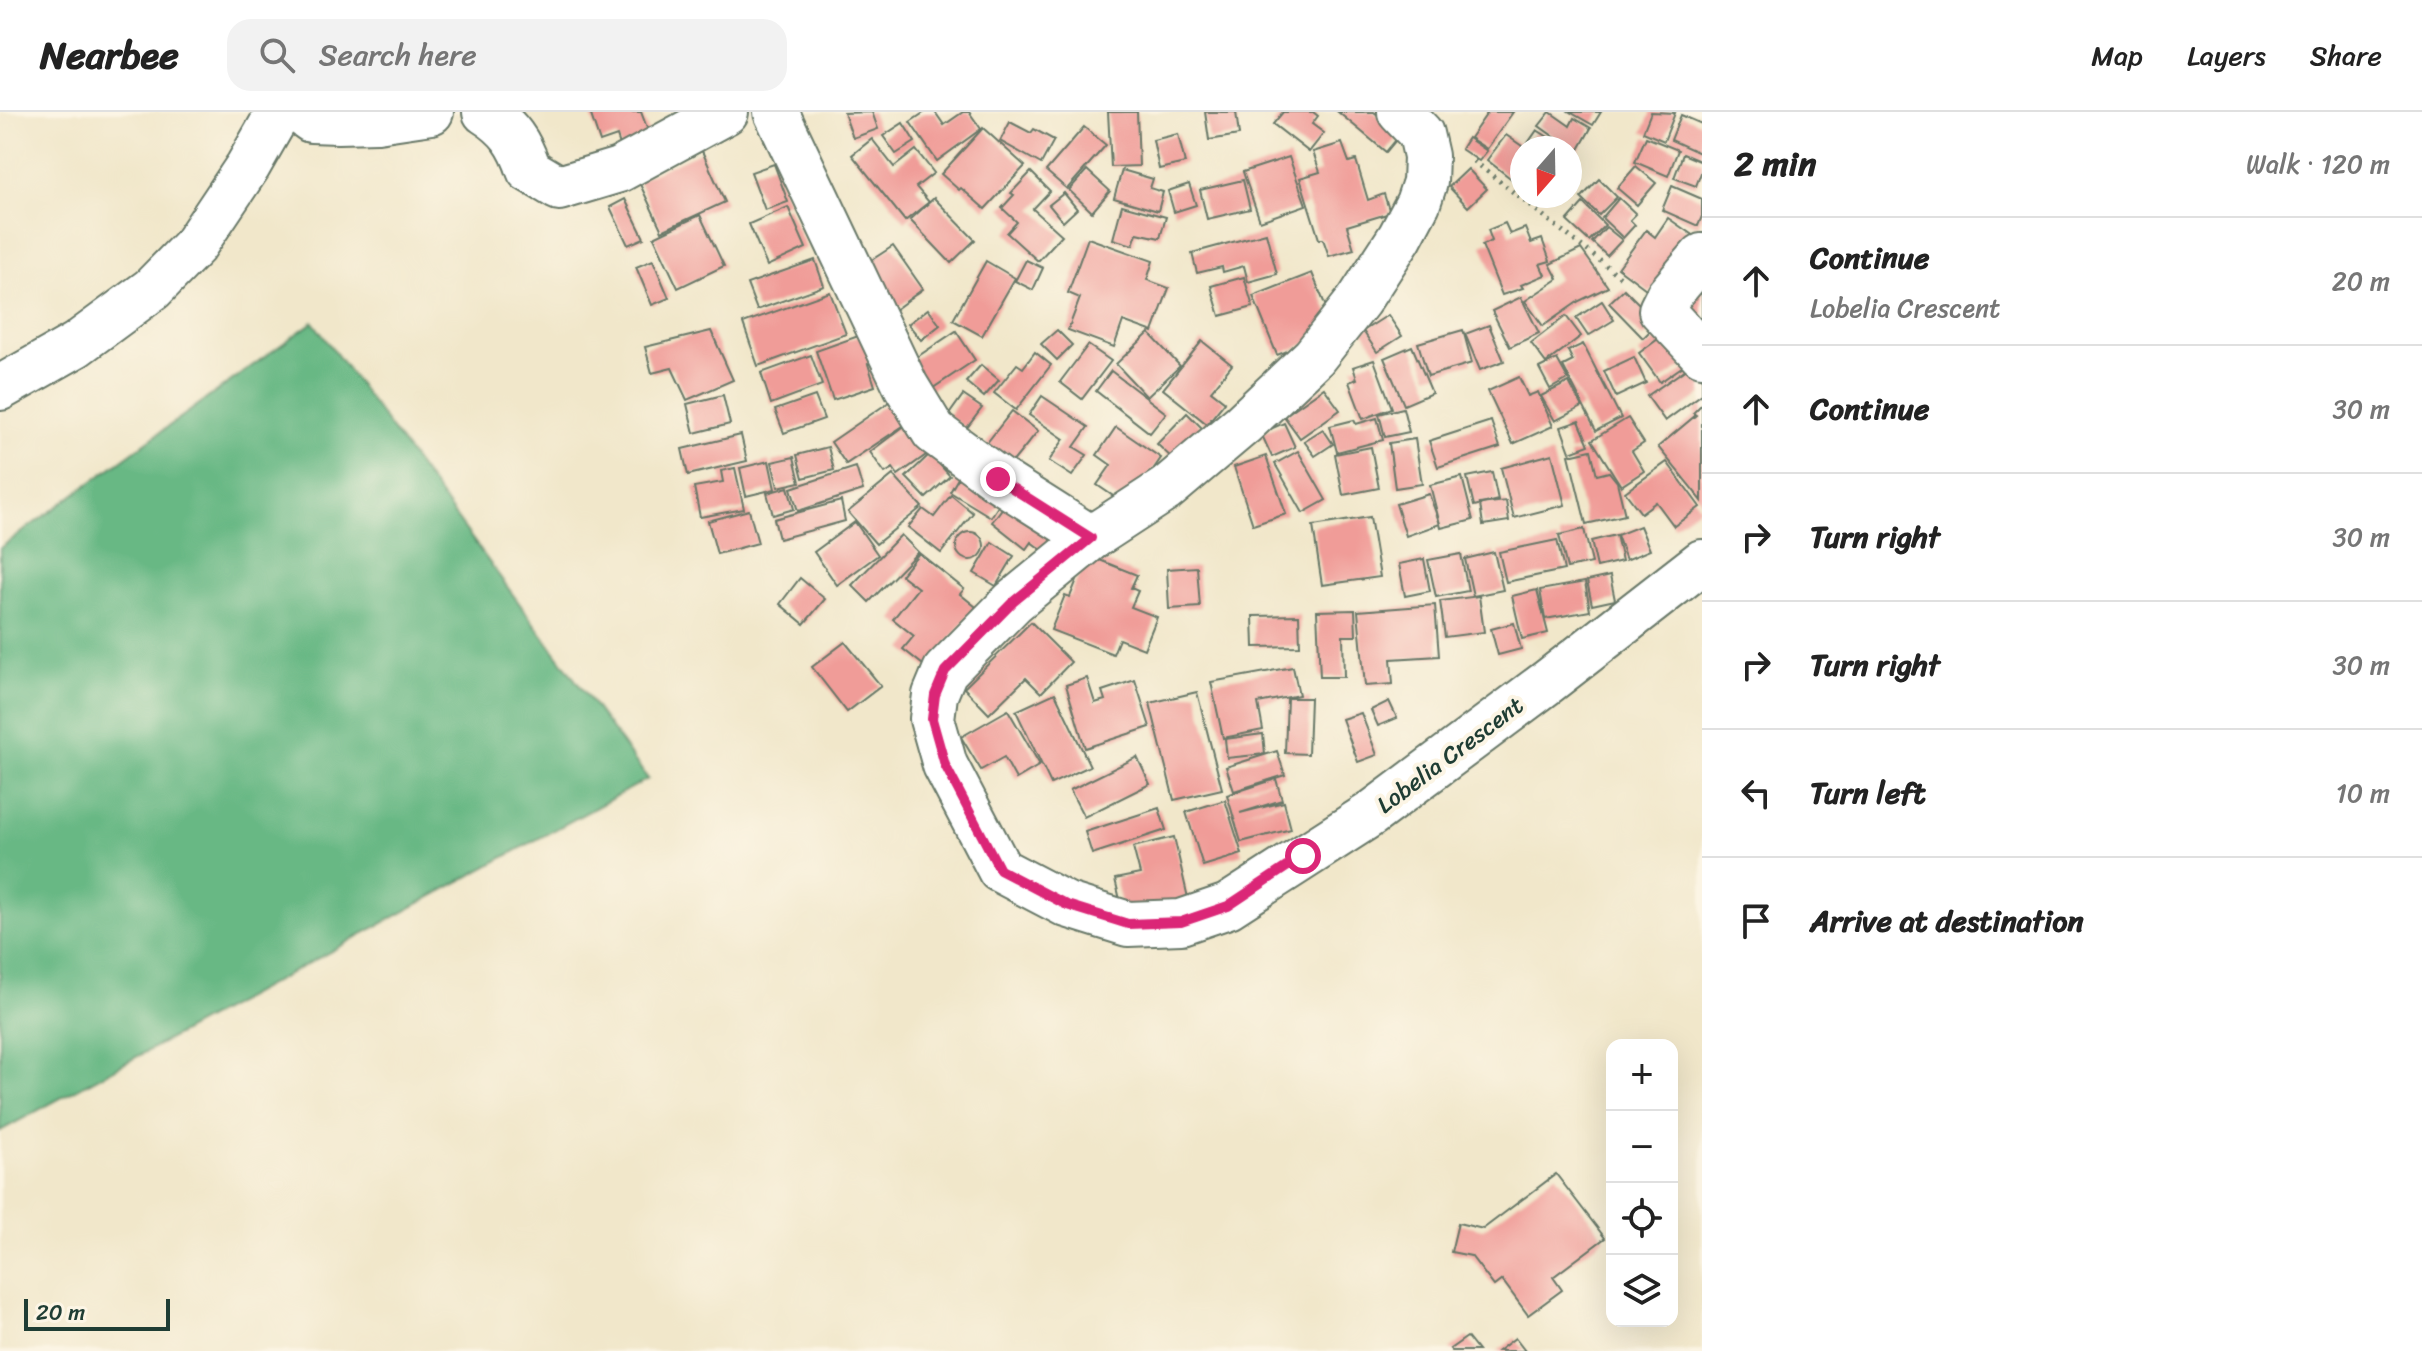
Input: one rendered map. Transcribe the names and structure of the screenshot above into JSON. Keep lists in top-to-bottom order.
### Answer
{
  "streets": {
    "street": ["Lobelia Crescent"]
  },
  "scale_bar": "20 m",
  "north": "bottom",
  "page": {
    "header": "Nearbee",
    "search": "Search here",
    "nav": ["Map", "Layers", "Share"],
    "heading": ["2 min", "Walk · 120 m"],
    "list": [
      ["Continue", "Lobelia Crescent", "20 m"],
      ["Continue", "30 m"],
      ["Turn right", "30 m"],
      ["Turn right", "30 m"],
      ["Turn left", "10 m"],
      "Arrive at destination"
    ],
    "map_buttons": ["+", "−"],
    "scale": "20 m"
  }
}
